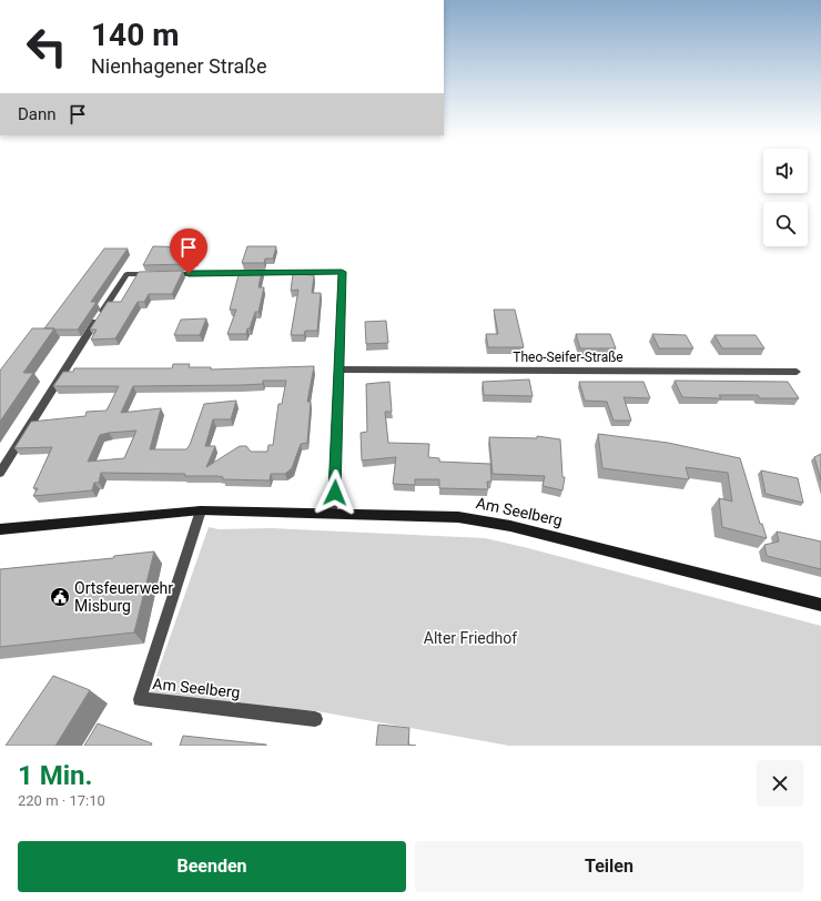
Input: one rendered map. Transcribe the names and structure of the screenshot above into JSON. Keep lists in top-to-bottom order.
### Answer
{
  "streets": {
    "street": ["Theo-Seifer-Straße", "Am Seelberg"]
  },
  "parks": ["Alter Friedhof"],
  "places": {
    "public building": ["Ortsfeuerwehr Misburg"]
  },
  "page": {
    "turn": ["140 m", "Nienhagener Straße"],
    "then": "Dann",
    "heading": ["1 Min.", "220 m · 17:10"],
    "buttons": ["Beenden", "Teilen"]
  }
}
